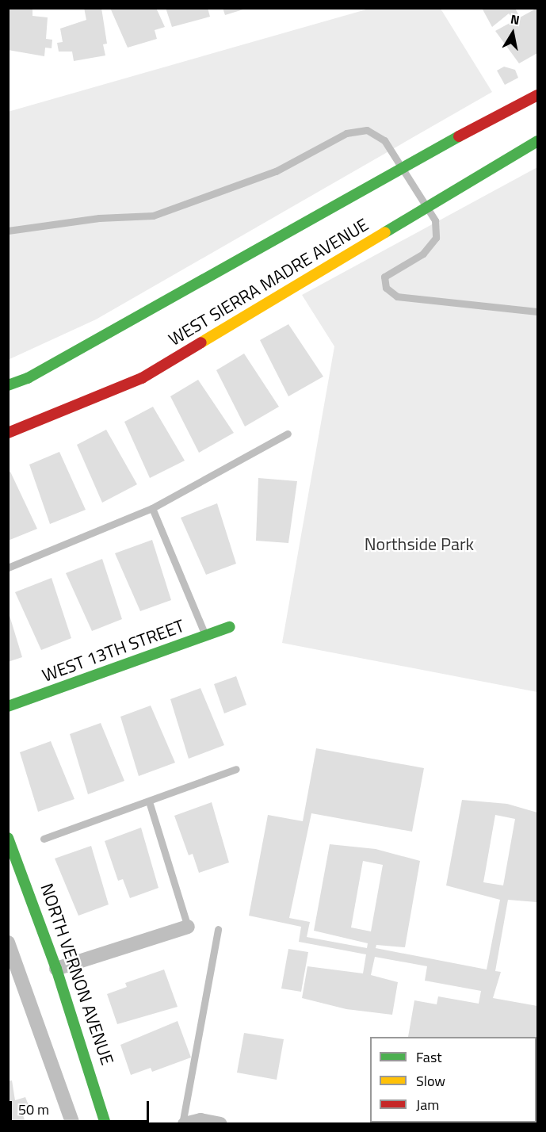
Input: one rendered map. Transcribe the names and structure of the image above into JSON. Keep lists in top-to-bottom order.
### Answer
{
  "streets": {
    "street": ["WEST SIERRA MADRE AVENUE", "WEST 13TH STREET", "NORTH VERNON AVENUE"]
  },
  "parks": ["Northside Park"],
  "legend": ["Fast", "Slow", "Jam"],
  "scale_bar": "50 m",
  "north": "top"
}
